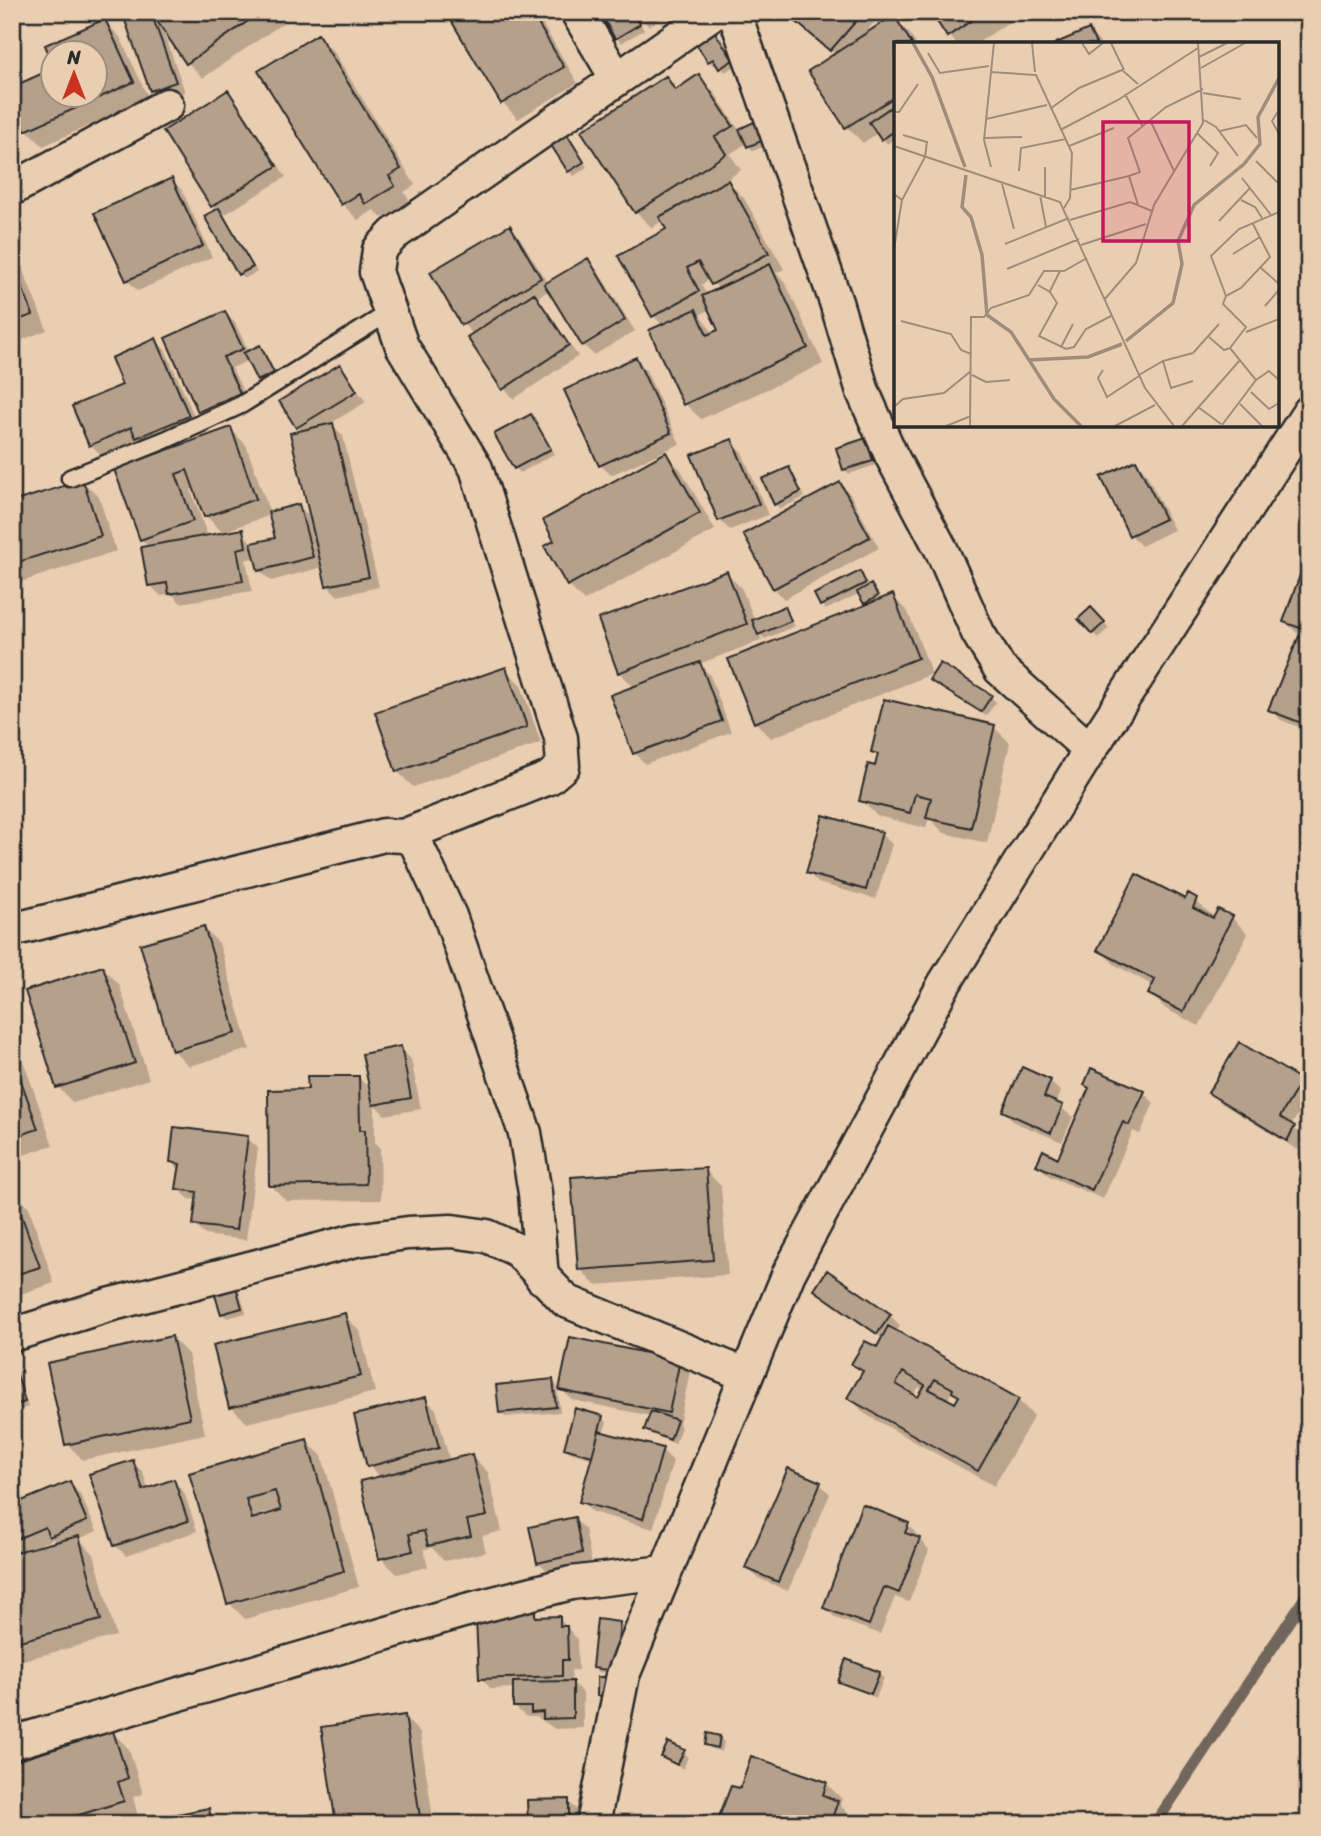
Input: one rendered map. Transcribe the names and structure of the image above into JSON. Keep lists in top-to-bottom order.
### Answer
{
  "north": "top"
}
